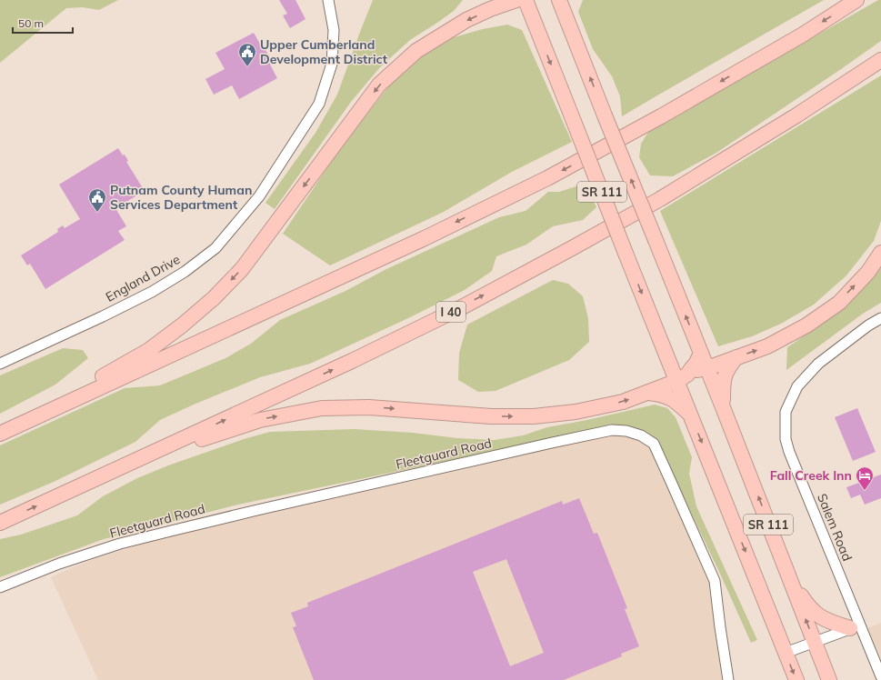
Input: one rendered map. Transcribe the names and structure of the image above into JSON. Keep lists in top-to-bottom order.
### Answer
{
  "streets": {
    "highway": ["SR 111", "I 40"],
    "street": ["England Drive", "Fleetguard Road", "Salem Road"]
  },
  "places": {
    "public building": ["Upper Cumberland Development District", "Putnam County Human Services Department"],
    "hotel": ["Fall Creek Inn"]
  },
  "scale_bar": "50 m"
}
